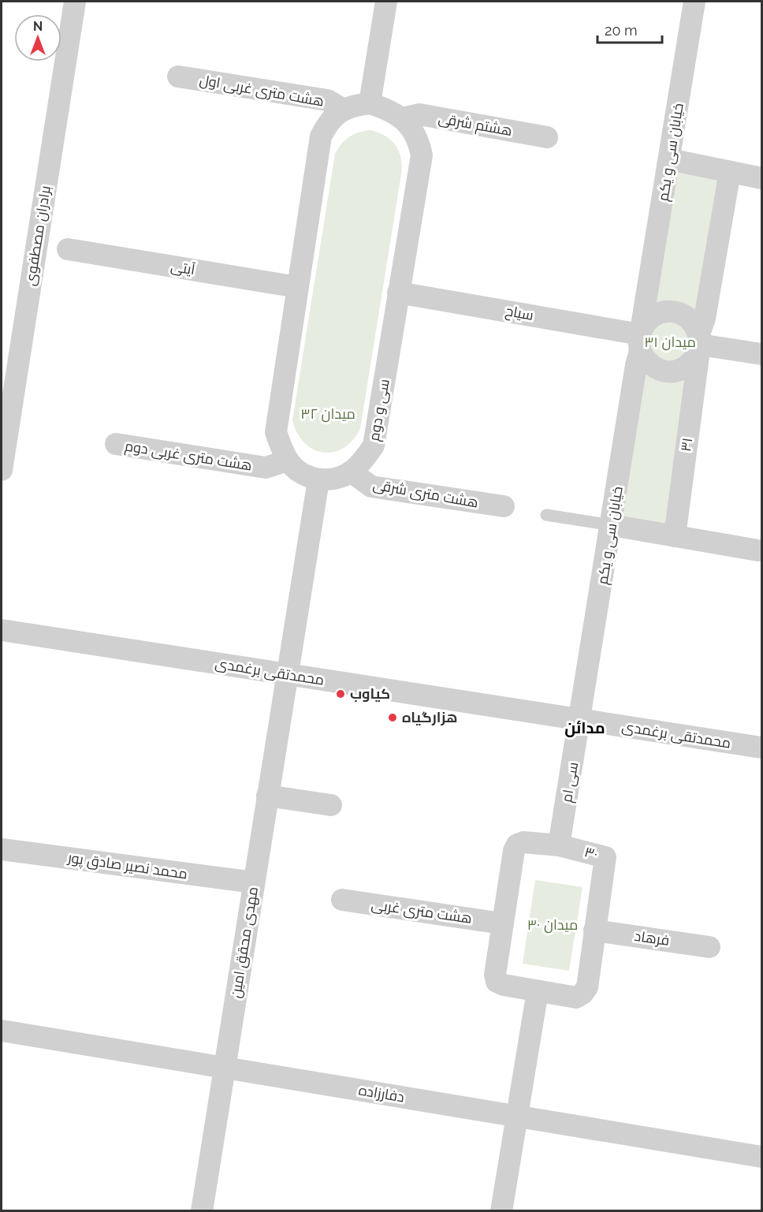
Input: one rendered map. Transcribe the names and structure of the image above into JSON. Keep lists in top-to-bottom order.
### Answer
{
  "streets": {
    "street": [
      "هشت متری غربی اول",
      "هشتم شرقی",
      "خیابان سی و یکم",
      "برادران مصطفوی",
      "آیتی",
      "سیاح",
      "سی و دوم",
      "۳۱",
      "هشت متری غربی دوم",
      "هشت متری شرقی",
      "محمدتقی برغمدی",
      "سی ام",
      "۳۰",
      "محمد نصیر صادق پور",
      "هشت متری غربی",
      "فرهاد",
      "مهدی محقق امین",
      "دفارزاده"
    ]
  },
  "crossings": [
    ["هشتم شرقی", "سی و دوم"],
    ["خیابان سی و یکم", "سیاح"],
    ["خیابان سی و یکم", "۳۱"],
    ["خیابان سی و یکم", "محمدتقی برغمدی"],
    ["خیابان سی و یکم", "سی ام"],
    ["سیاح", "سی و دوم"],
    ["سیاح", "۳۱"],
    ["سی و دوم", "هشت متری شرقی"],
    ["سی و دوم", "مهدی محقق امین"],
    ["محمدتقی برغمدی", "سی ام"],
    ["محمدتقی برغمدی", "مهدی محقق امین"],
    ["سی ام", "۳۰"],
    ["۳۰", "هشت متری غربی"],
    ["۳۰", "فرهاد"],
    ["محمد نصیر صادق پور", "مهدی محقق امین"],
    ["مهدی محقق امین", "دفارزاده"]
  ],
  "districts": ["مدائن"],
  "parks": ["میدان ۳۱", "میدان ۳۲", "میدان ۳۰"],
  "places": ["کیاوب", "هزارگیاه"],
  "scale_bar": "20 m",
  "north": "top"
}
